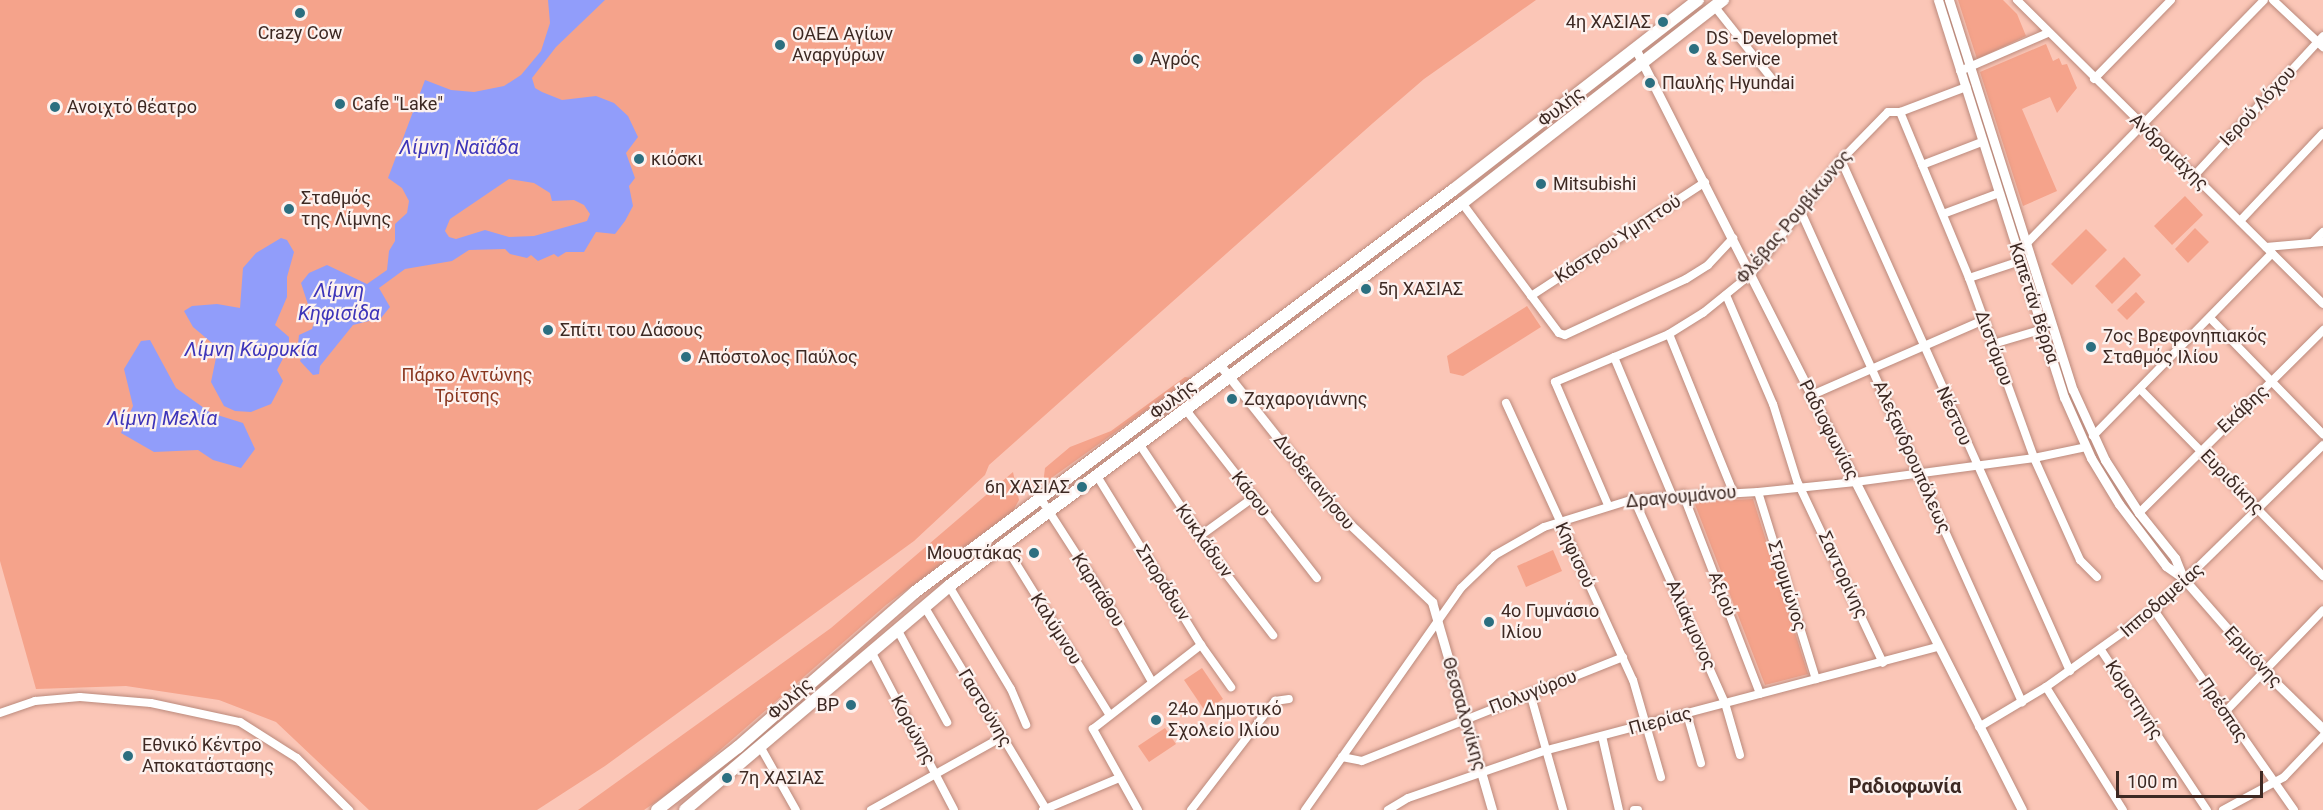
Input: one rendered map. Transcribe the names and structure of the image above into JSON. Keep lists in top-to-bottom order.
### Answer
{
  "streets": {
    "main road": ["Φυλής"],
    "street": [
      "Ιερού Λόχου",
      "Ανδρομάχης",
      "Φλέβας Ρουβίκωνος",
      "Κάστρου Υμηττού",
      "Καπετάν Βέρρα",
      "Διστόμου",
      "Εκάβης",
      "Νέστου",
      "Ραδιοφωνίας",
      "Αλεξανδρουπόλεως",
      "Δωδεκανήσου",
      "Ευριδίκης",
      "Κάσου",
      "Δραγουμάνου",
      "Κυκλάδων",
      "Κηφισού",
      "Σαντορίνης",
      "Σποράδων",
      "Στρυμώνος",
      "Καρπάθου",
      "Αξιού",
      "Ιπποδαμείας",
      "Αλιάκμονος",
      "Καλύμνου",
      "Ερμιόνης",
      "Πολυγύρου",
      "Κομοτηνής",
      "Γαστούνης",
      "Πρέσπας",
      "Θεσσαλονίκης",
      "Πιερίας",
      "Κορώνης"
    ]
  },
  "crossings": [
    ["Ιερού Λόχου", "Ανδρομάχης"],
    ["Φυλής", "Ραδιοφωνίας"],
    ["Φυλής", "Δωδεκανήσου"],
    ["Φυλής", "Κάσου"],
    ["Φυλής", "Κυκλάδων"],
    ["Φυλής", "Σποράδων"],
    ["Φυλής", "Καρπάθου"],
    ["Φυλής", "Καλύμνου"],
    ["Φυλής", "Γαστούνης"],
    ["Φυλής", "Κορώνης"],
    ["Φλέβας Ρουβίκωνος", "Καπετάν Βέρρα"],
    ["Φλέβας Ρουβίκωνος", "Διστόμου"],
    ["Φλέβας Ρουβίκωνος", "Νέστου"],
    ["Φλέβας Ρουβίκωνος", "Ραδιοφωνίας"],
    ["Φλέβας Ρουβίκωνος", "Αλεξανδρουπόλεως"],
    ["Φλέβας Ρουβίκωνος", "Δραγουμάνου"],
    ["Φλέβας Ρουβίκωνος", "Σαντορίνης"],
    ["Κάστρου Υμηττού", "Ραδιοφωνίας"],
    ["Καπετάν Βέρρα", "Εκάβης"],
    ["Καπετάν Βέρρα", "Δραγουμάνου"],
    ["Καπετάν Βέρρα", "Ιπποδαμείας"],
    ["Καπετάν Βέρρα", "Ερμιόνης"],
    ["Διστόμου", "Δραγουμάνου"],
    ["Εκάβης", "Ευριδίκης"],
    ["Νέστου", "Δραγουμάνου"],
    ["Νέστου", "Ιπποδαμείας"],
    ["Ραδιοφωνίας", "Δραγουμάνου"],
    ["Ραδιοφωνίας", "Ιπποδαμείας"],
    ["Ραδιοφωνίας", "Πιερίας"],
    ["Αλεξανδρουπόλεως", "Δραγουμάνου"],
    ["Αλεξανδρουπόλεως", "Ιπποδαμείας"],
    ["Δωδεκανήσου", "Δραγουμάνου"],
    ["Δωδεκανήσου", "Θεσσαλονίκης"],
    ["Ευριδίκης", "Ιπποδαμείας"],
    ["Δραγουμάνου", "Κηφισού"],
    ["Δραγουμάνου", "Σαντορίνης"],
    ["Δραγουμάνου", "Στρυμώνος"],
    ["Δραγουμάνου", "Αξιού"],
    ["Δραγουμάνου", "Αλιάκμονος"],
    ["Δραγουμάνου", "Πολυγύρου"],
    ["Δραγουμάνου", "Θεσσαλονίκης"],
    ["Κηφισού", "Πολυγύρου"],
    ["Κηφισού", "Πιερίας"],
    ["Σαντορίνης", "Πιερίας"],
    ["Στρυμώνος", "Πιερίας"],
    ["Αξιού", "Πιερίας"],
    ["Ιπποδαμείας", "Ερμιόνης"],
    ["Ιπποδαμείας", "Κομοτηνής"],
    ["Ιπποδαμείας", "Πρέσπας"],
    ["Αλιάκμονος", "Πιερίας"],
    ["Πολυγύρου", "Θεσσαλονίκης"],
    ["Θεσσαλονίκης", "Πιερίας"]
  ],
  "districts": ["Ραδιοφωνία"],
  "water": [
    "Λίμνη Ναϊάδα",
    "Λίμνη Κηφισίδα",
    "Λίμνη Κωρυκία",
    "Λίμνη Μελία"
  ],
  "parks": ["Πάρκο Αντώνης Τρίτσης"],
  "places": [
    "Crazy Cow",
    "4η ΧΑΣΙΑΣ",
    "ΟΑΕΔ Αγίων Αναργύρων",
    "DS - Developmet & Service",
    "Αγρός",
    "Παυλής Hyundai",
    "Cafe \"Lake\"",
    "Ανοιχτό θέατρο",
    "κιόσκι",
    "Mitsubishi",
    "Σταθμός της Λίμνης",
    "5η ΧΑΣΙΑΣ",
    "Σπίτι του Δάσους",
    "7ος Βρεφονηπιακός Σταθμός Ιλίου",
    "Απόστολος Παύλος",
    "Ζαχαρογιάννης",
    "6η ΧΑΣΙΑΣ",
    "Μουστάκας",
    "4ο Γυμνάσιο Ιλίου",
    "BP",
    "24ο Δημοτικό Σχολείο Ιλίου",
    "Εθνικό Κέντρο Αποκατάστασης",
    "7η ΧΑΣΙΑΣ"
  ],
  "scale_bar": "100 m"
}
